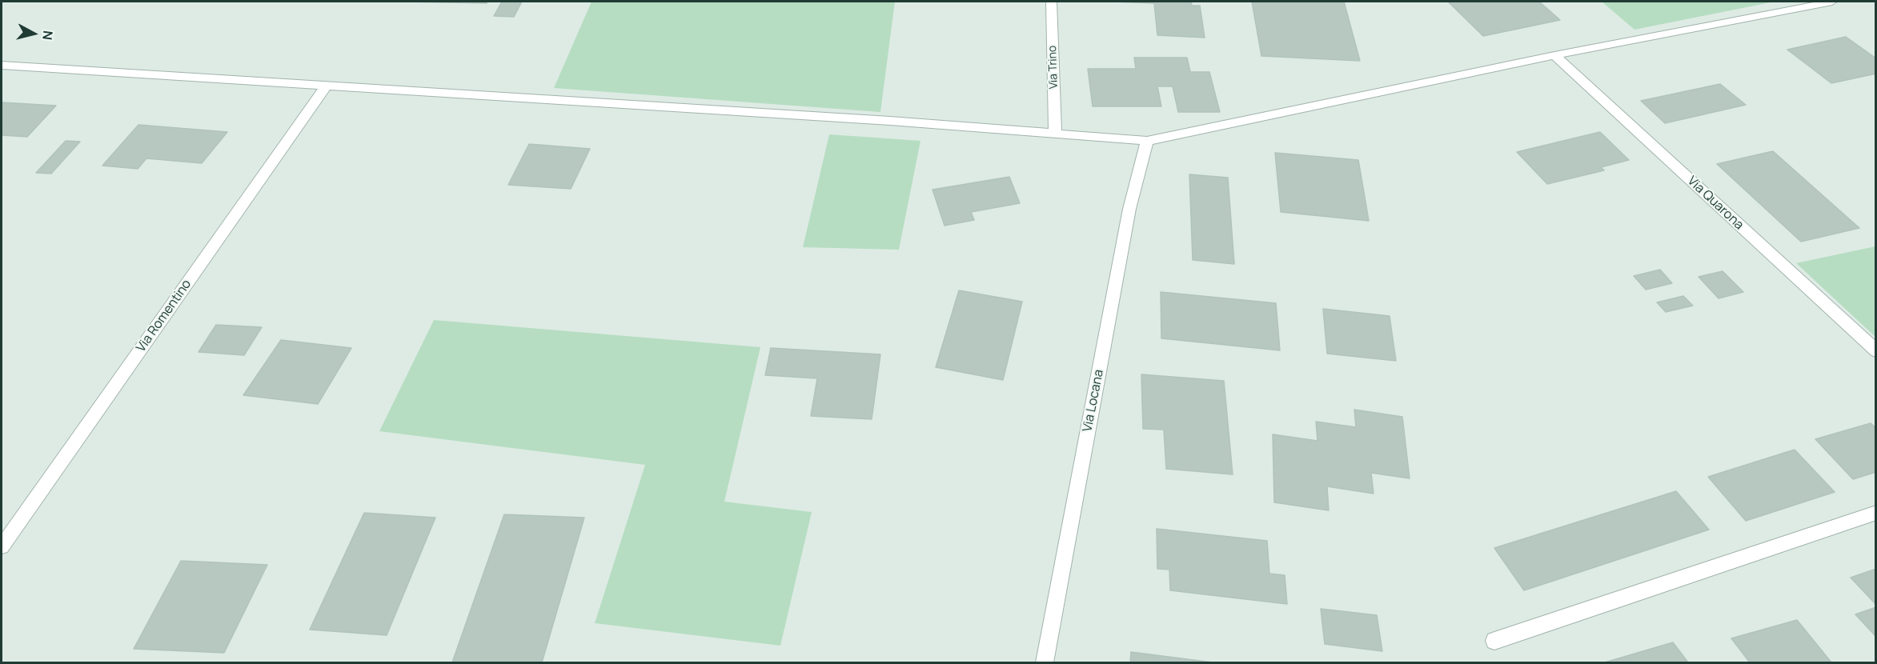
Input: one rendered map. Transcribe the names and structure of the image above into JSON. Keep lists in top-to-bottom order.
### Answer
{
  "streets": {
    "street": [
      "Via Trino",
      "Via Quarona",
      "Via Romentino",
      "Via Locana"
    ]
  },
  "north": "right"
}
